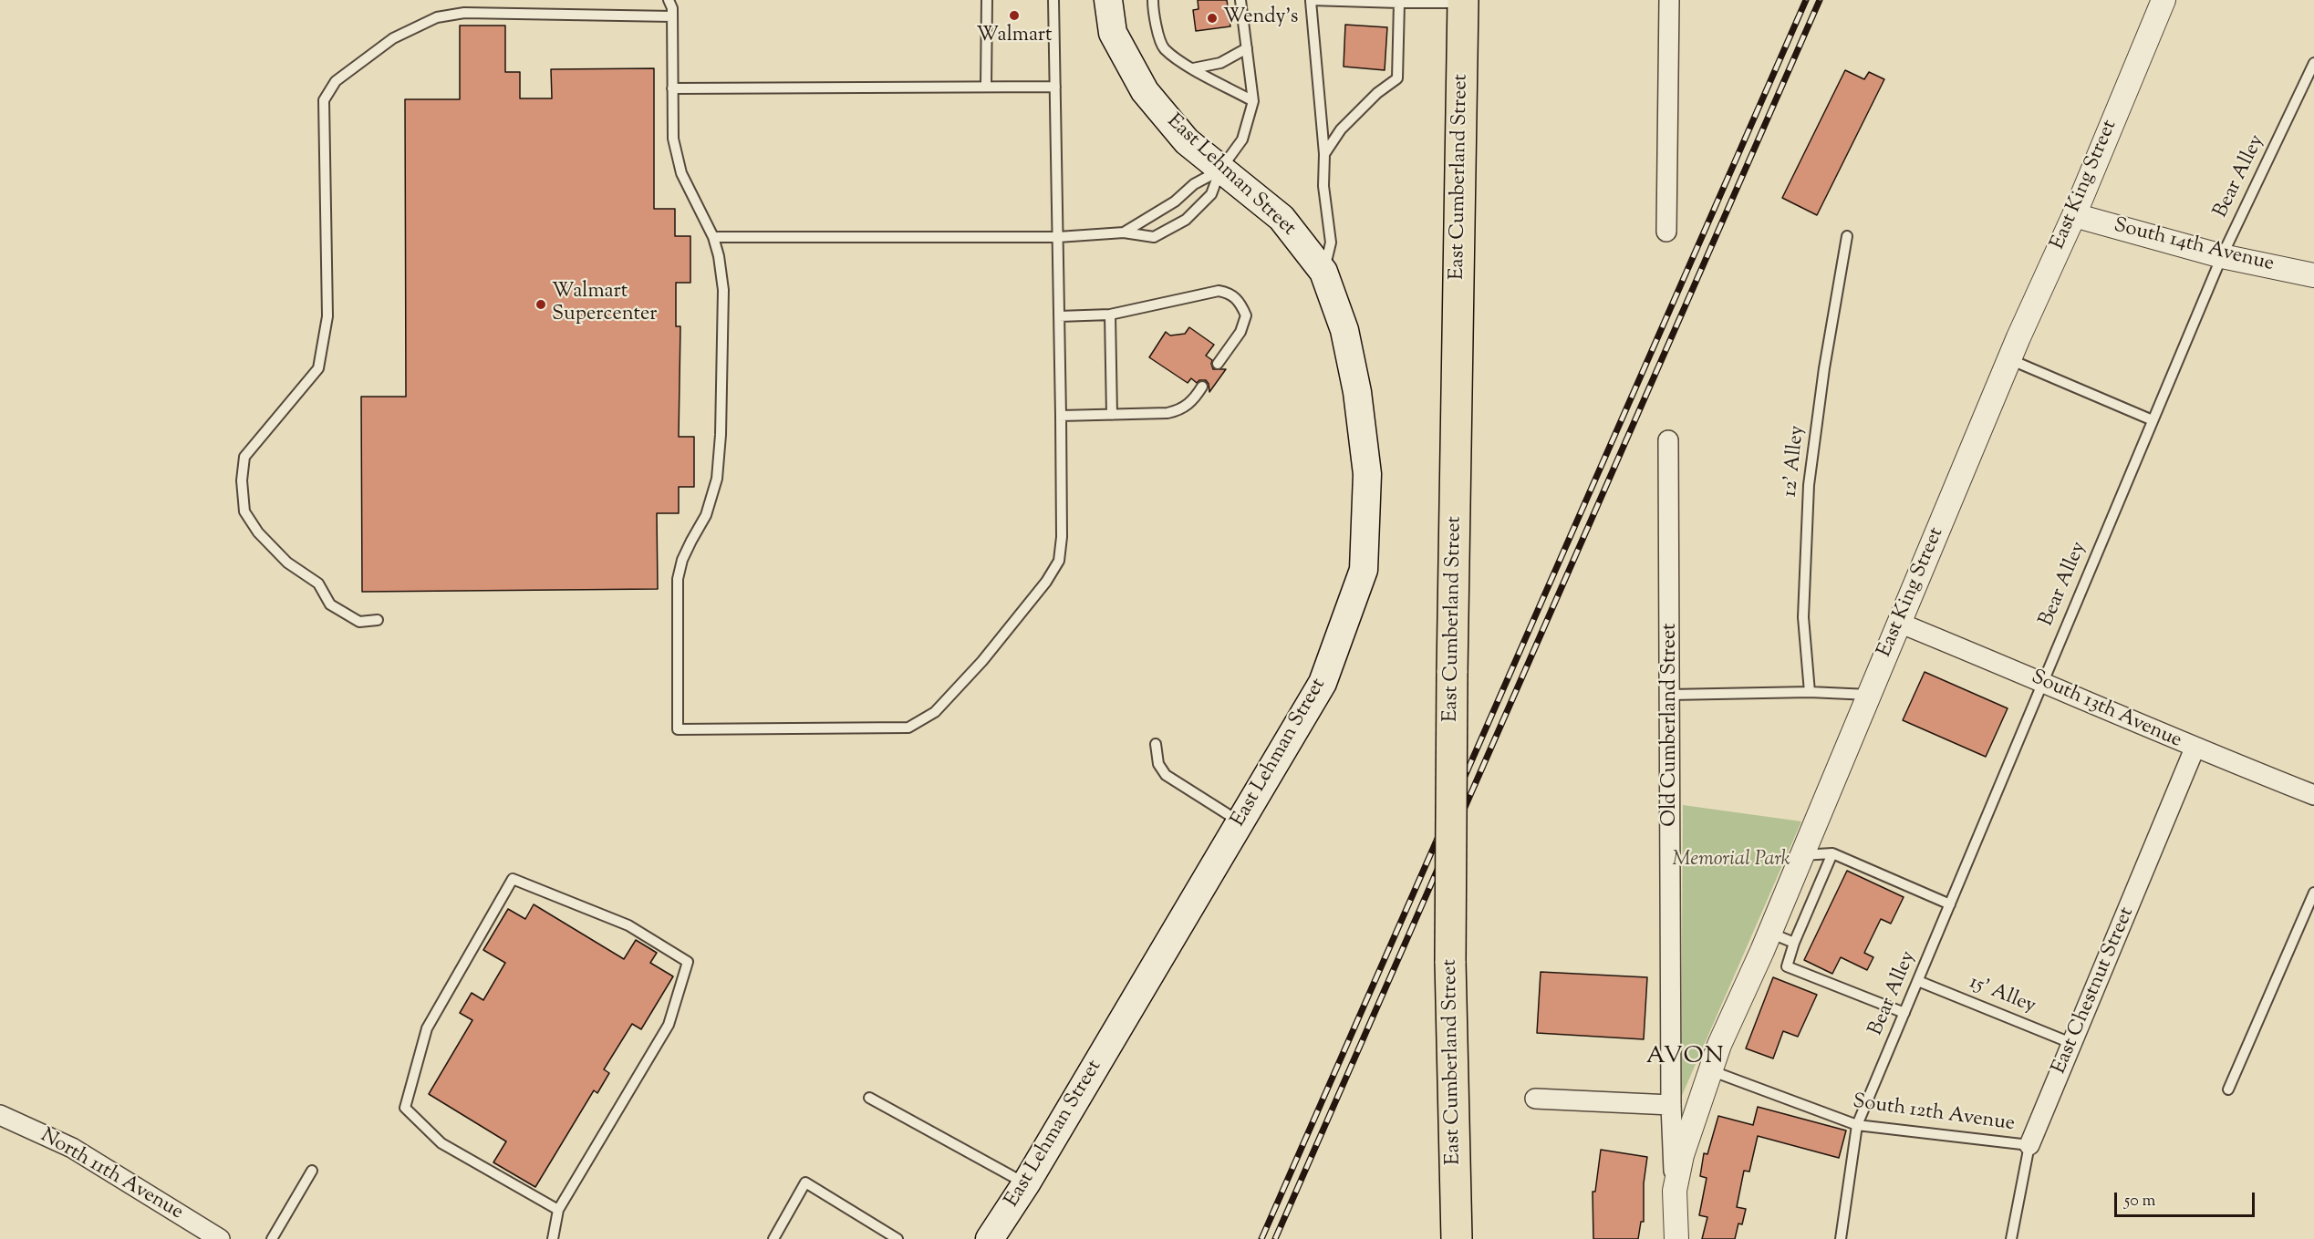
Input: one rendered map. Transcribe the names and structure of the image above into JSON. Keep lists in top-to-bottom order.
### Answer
{
  "streets": {
    "highway": ["East Cumberland Street"],
    "main road": ["East Lehman Street"],
    "street": [
      "East King Street",
      "South 14th Avenue",
      "South 13th Avenue",
      "Old Cumberland Street",
      "East Chestnut Street",
      "North 11th Avenue"
    ],
    "lane": [
      "Bear Alley",
      "12' Alley",
      "15' Alley",
      "South 12th Avenue"
    ]
  },
  "crossings": [
    ["Bear Alley", "South 14th Avenue"],
    ["Bear Alley", "South 13th Avenue"],
    ["Bear Alley", "15' Alley"],
    ["Bear Alley", "South 12th Avenue"],
    ["East King Street", "South 14th Avenue"],
    ["East King Street", "South 13th Avenue"],
    ["East King Street", "Old Cumberland Street"],
    ["East King Street", "South 12th Avenue"],
    ["South 13th Avenue", "East Chestnut Street"],
    ["East Chestnut Street", "15' Alley"],
    ["East Chestnut Street", "South 12th Avenue"]
  ],
  "districts": ["AVON"],
  "parks": ["Memorial Park"],
  "places": ["Walmart", "Wendy's", "Walmart Supercenter"],
  "scale_bar": "50 m"
}
